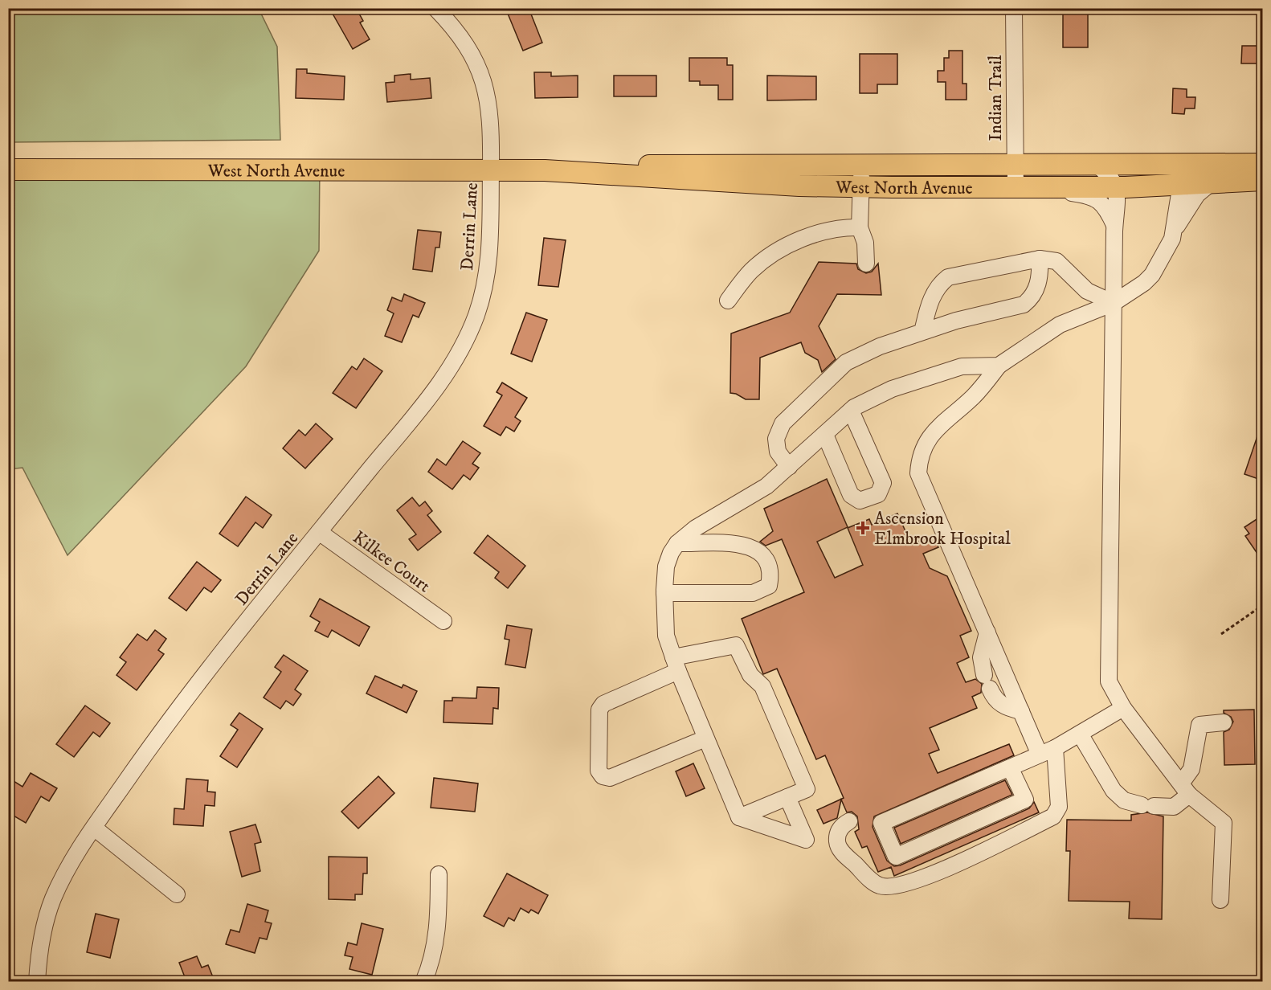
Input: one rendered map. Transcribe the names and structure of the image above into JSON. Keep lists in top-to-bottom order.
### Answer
{
  "streets": {
    "main road": ["West North Avenue"],
    "street": ["Indian Trail", "Derrin Lane", "Kilkee Court"]
  },
  "crossings": [
    ["Indian Trail", "West North Avenue"],
    ["West North Avenue", "Derrin Lane"],
    ["Derrin Lane", "Kilkee Court"]
  ],
  "places": {
    "health": ["Ascension Elmbrook Hospital"]
  }
}
